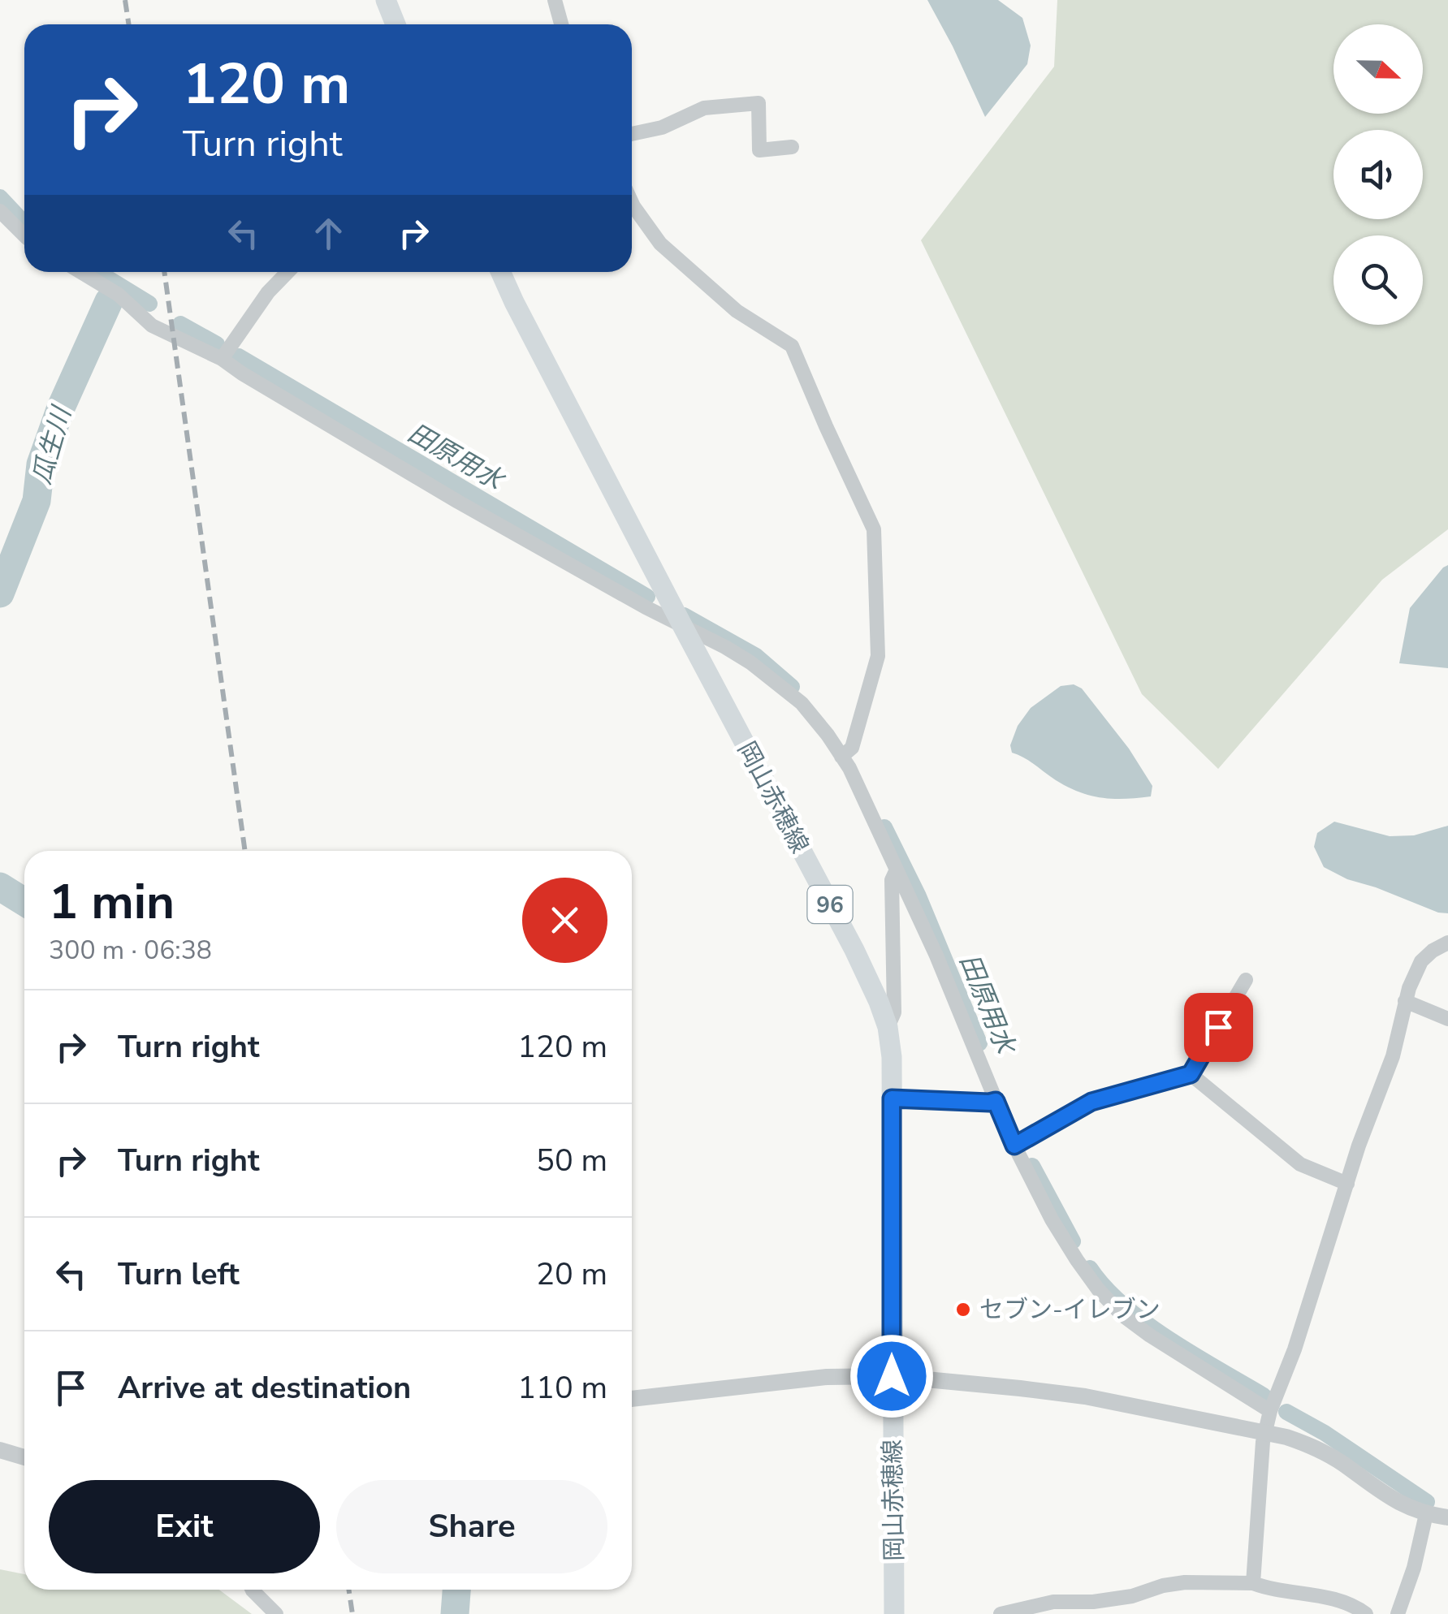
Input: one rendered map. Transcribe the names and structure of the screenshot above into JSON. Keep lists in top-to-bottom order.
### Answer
{
  "streets": {
    "main road": ["岡山赤穂線", "96"]
  },
  "water": ["瓜生川", "田原用水"],
  "places": ["セブン-イレブン"],
  "north": "right",
  "page": {
    "turn": ["120 m", "Turn right"],
    "heading": ["1 min", "300 m · 06:38"],
    "list": [
      {
        "name": "Turn right",
        "value": "120 m"
      },
      {
        "name": "Turn right",
        "value": "50 m"
      },
      {
        "name": "Turn left",
        "value": "20 m"
      },
      {
        "name": "Arrive at destination",
        "value": "110 m"
      }
    ],
    "buttons": ["Exit", "Share"]
  }
}
